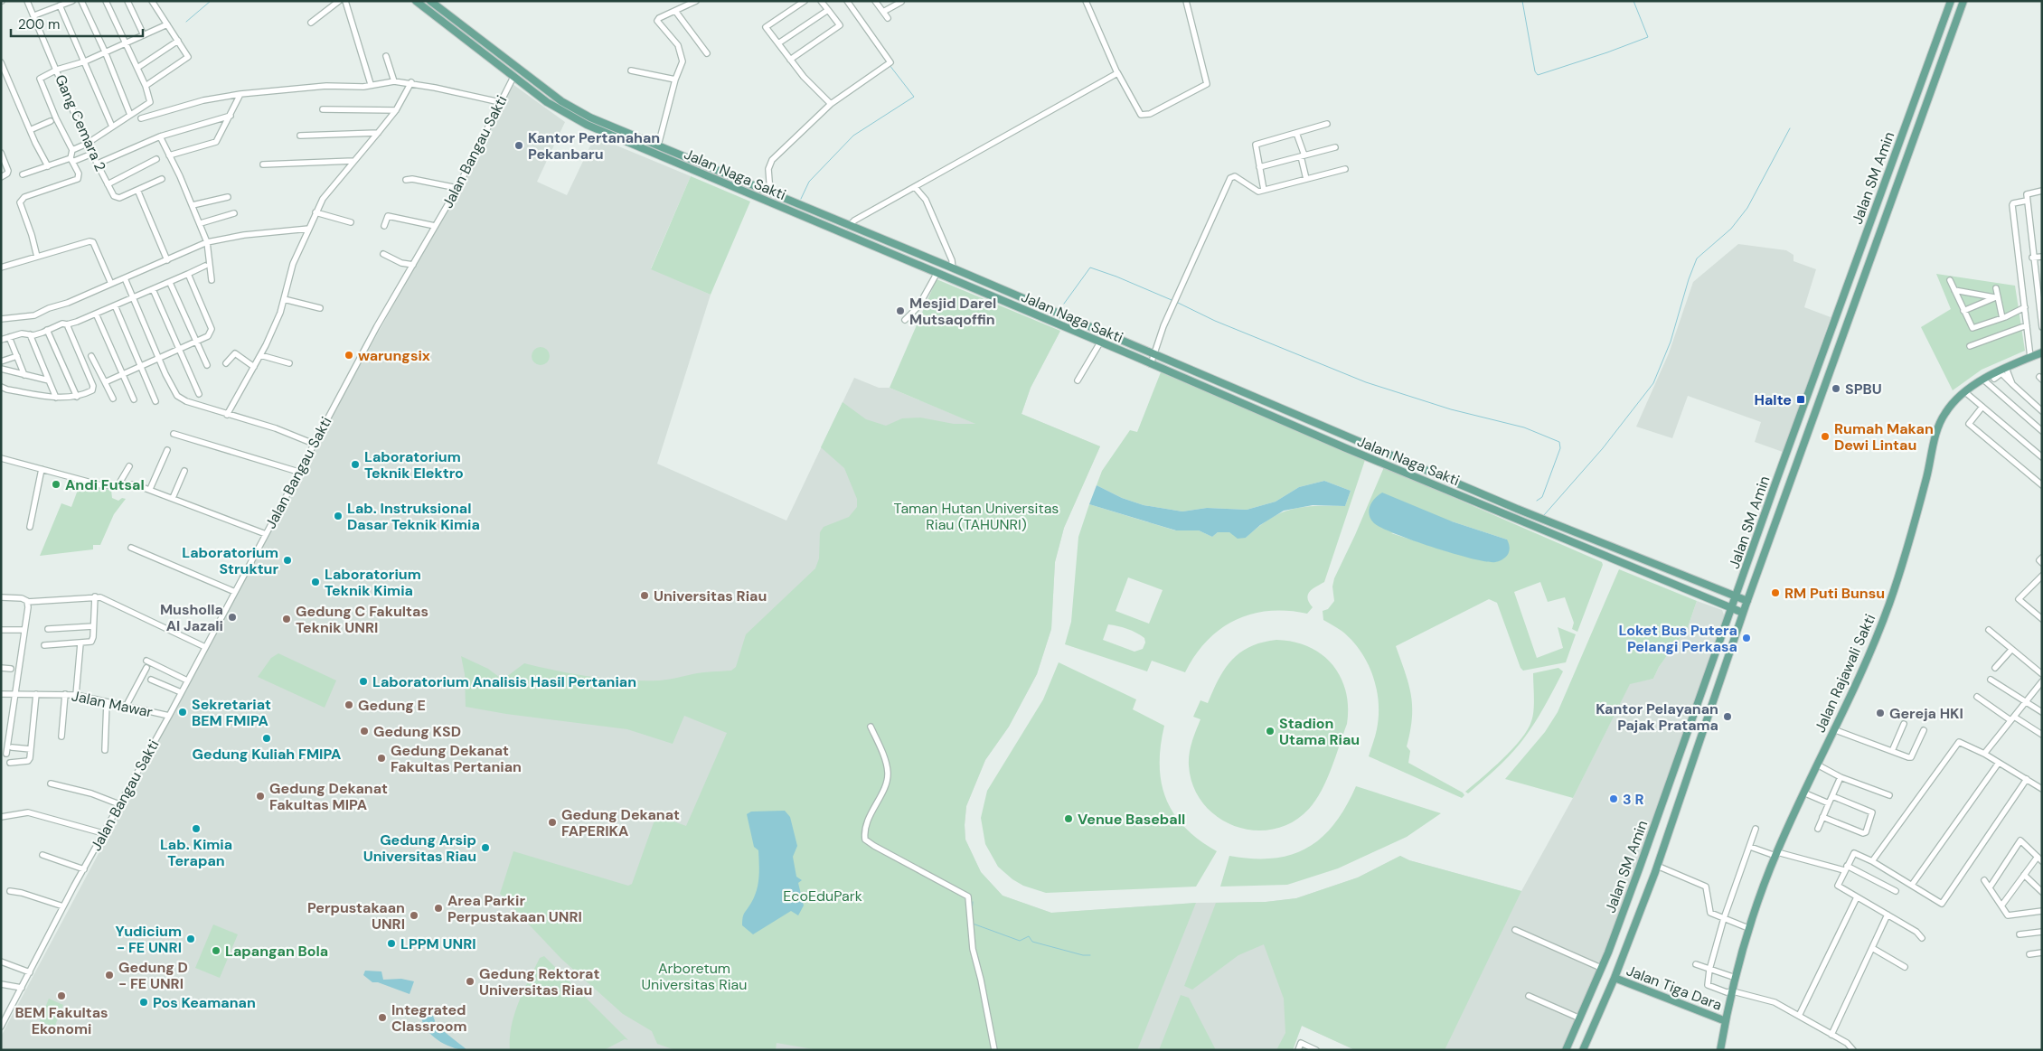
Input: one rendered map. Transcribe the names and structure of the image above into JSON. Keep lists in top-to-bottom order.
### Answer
{
  "streets": {
    "main road": [
      "Jalan Naga Sakti",
      "Jalan SM Amin",
      "Jalan Rajawali Sakti",
      "Jalan Tiga Dara"
    ],
    "street": ["Gang Cemara 2", "Jalan Bangau Sakti", "Jalan Mawar"]
  },
  "crossings": [
    ["Jalan Bangau Sakti", "Jalan Naga Sakti"],
    ["Jalan Bangau Sakti", "Jalan Mawar"],
    ["Jalan Naga Sakti", "Jalan SM Amin"],
    ["Jalan SM Amin", "Jalan Tiga Dara"],
    ["Jalan Rajawali Sakti", "Jalan Tiga Dara"]
  ],
  "parks": ["Taman Hutan Universitas Riau (TAHUNRI)", "EcoEduPark", "Arboretum Universitas Riau"],
  "places": {
    "other": [
      "Kantor Pertanahan Pekanbaru",
      "Mesjid Darel Mutsaqoffin",
      "warungsix",
      "SPBU",
      "Rumah Makan Dewi Lintau",
      "Laboratorium Teknik Elektro",
      "Andi Futsal",
      "Lab. Instruksional Dasar Teknik Kimia",
      "Laboratorium Struktur",
      "Laboratorium Teknik Kimia",
      "RM Puti Bunsu",
      "Universitas Riau",
      "Musholla Al Jazali",
      "Gedung C Fakultas Teknik UNRI",
      "Loket Bus Putera Pelangi Perkasa",
      "Laboratorium Analisis Hasil Pertanian",
      "Gedung E",
      "Sekretariat BEM FMIPA",
      "Gereja HKI",
      "Kantor Pelayanan Pajak Pratama",
      "Gedung KSD",
      "Stadion Utama Riau",
      "Gedung Kuliah FMIPA",
      "Gedung Dekanat Fakultas Pertanian",
      "Gedung Dekanat Fakultas MIPA",
      "3 R",
      "Venue Baseball",
      "Gedung Dekanat FAPERIKA",
      "Lab. Kimia Terapan",
      "Gedung Arsip Universitas Riau",
      "Area Parkir Perpustakaan UNRI",
      "Perpustakaan UNRI",
      "Yudicium - FE UNRI",
      "LPPM UNRI",
      "Lapangan Bola",
      "Gedung D - FE UNRI",
      "Gedung Rektorat Universitas Riau",
      "BEM Fakultas Ekonomi",
      "Pos Keamanan",
      "Integrated Classroom"
    ],
    "transit": ["Halte"]
  },
  "scale_bar": "200 m"
}
